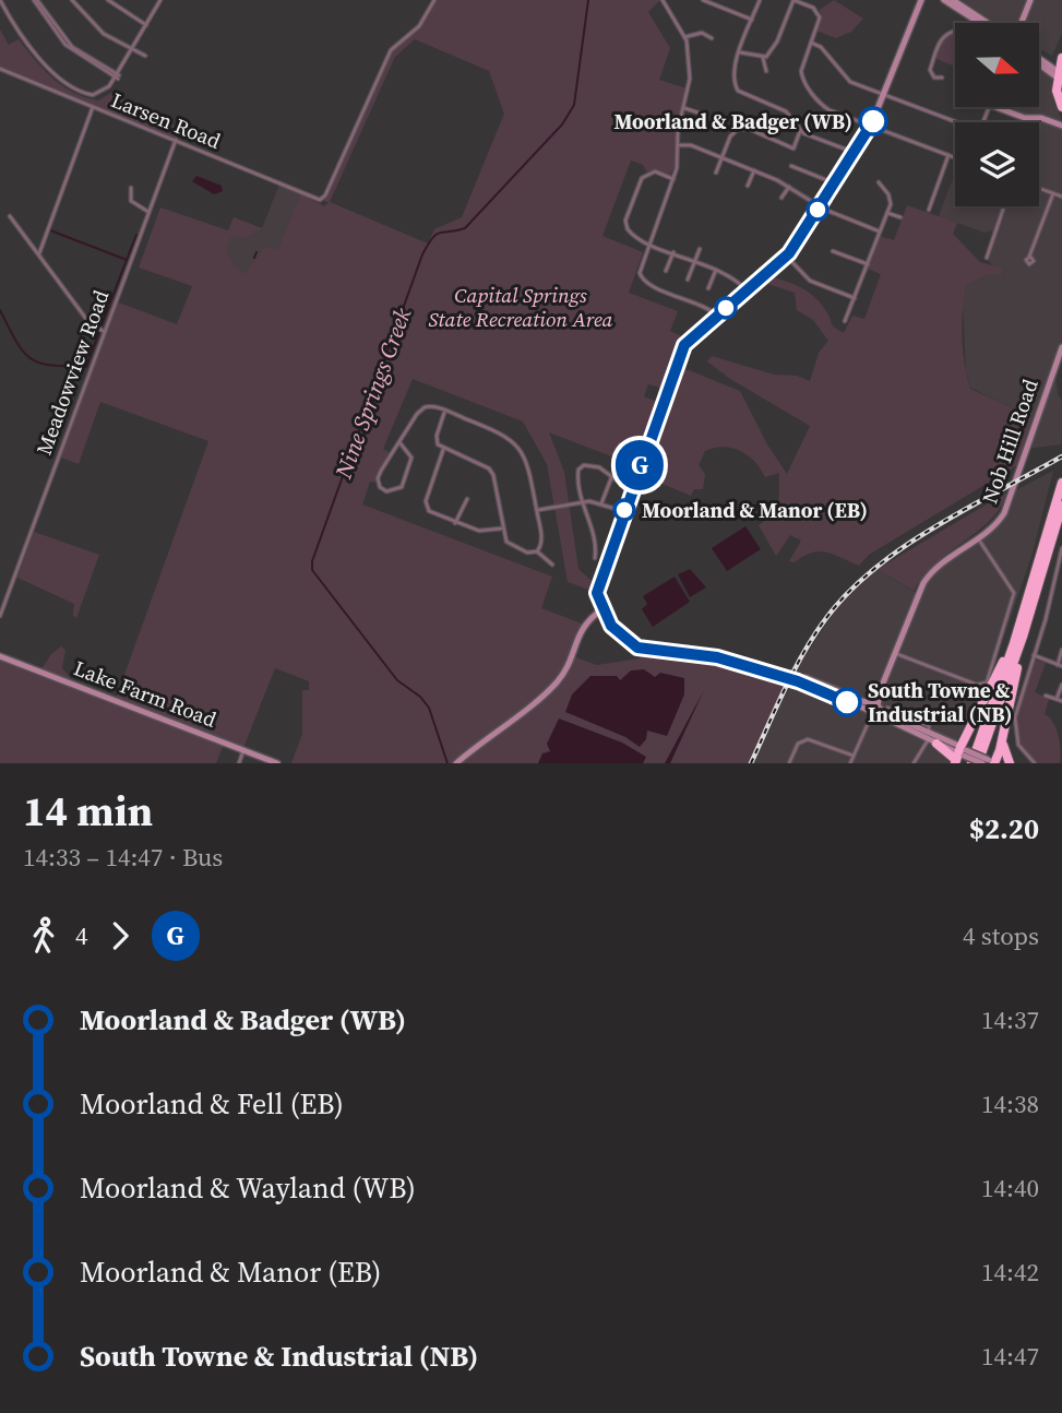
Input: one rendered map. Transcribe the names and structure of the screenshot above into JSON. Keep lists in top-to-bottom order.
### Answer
{
  "streets": {
    "street": [
      "Larsen Road",
      "Meadowview Road",
      "Nob Hill Road",
      "Lake Farm Road"
    ]
  },
  "crossings": [
    ["Larsen Road", "Meadowview Road"]
  ],
  "water": ["Nine Springs Creek"],
  "parks": ["Capital Springs State Recreation Area"],
  "places": ["Moorland & Badger (WB)", "Moorland & Manor (EB)", "South Towne & Industrial (NB)"],
  "lines": ["bus line G"],
  "north": "right",
  "page": {
    "on_map": "G",
    "heading": ["14 min", "14:33 – 14:47 · Bus", "$2.20"],
    "legs": ["4", "G", "4 stops"],
    "list": [
      {
        "name": "Moorland & Badger (WB)",
        "value": "14:37"
      },
      {
        "name": "Moorland & Fell (EB)",
        "value": "14:38"
      },
      {
        "name": "Moorland & Wayland (WB)",
        "value": "14:40"
      },
      {
        "name": "Moorland & Manor (EB)",
        "value": "14:42"
      },
      {
        "name": "South Towne & Industrial (NB)",
        "value": "14:47"
      }
    ]
  }
}
